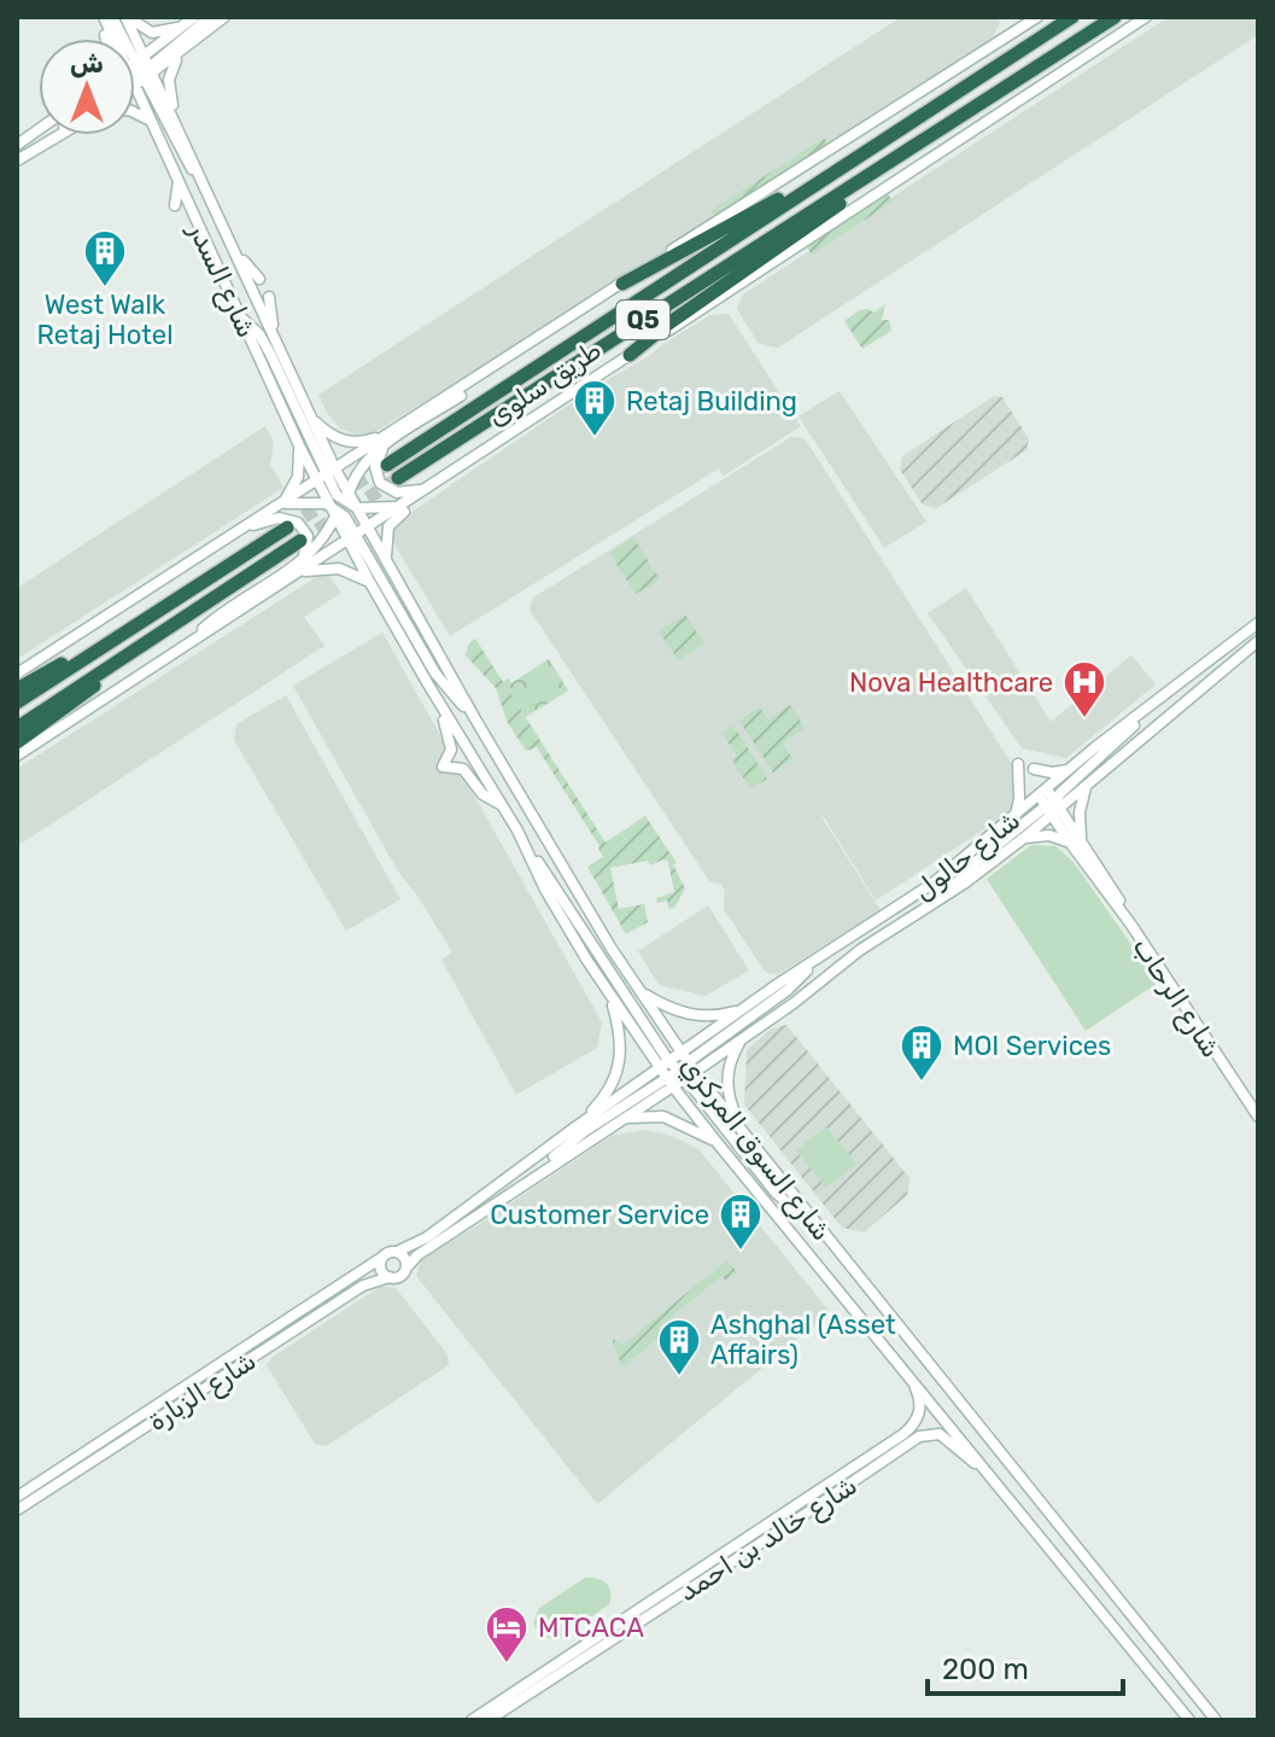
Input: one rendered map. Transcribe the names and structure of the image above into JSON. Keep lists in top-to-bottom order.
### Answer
{
  "streets": {
    "highway": ["Q5", "طريق سلوى"],
    "main road": [
      "شارع السدر",
      "شارع حالول",
      "شارع الرحاب",
      "شارع السوق المركزي",
      "شارع الزبارة",
      "شارع خالد بن احمد"
    ]
  },
  "crossings": [
    ["شارع السدر", "طريق سلوى"],
    ["شارع السدر", "شارع السوق المركزي"],
    ["طريق سلوى", "شارع السوق المركزي"],
    ["شارع حالول", "شارع الرحاب"],
    ["شارع حالول", "شارع السوق المركزي"],
    ["شارع السوق المركزي", "شارع خالد بن احمد"]
  ],
  "places": {
    "building": [
      "West Walk Retaj Hotel",
      "Retaj Building",
      "MOI Services",
      "Customer Service",
      "Ashghal (Asset Affairs)"
    ],
    "hospital": ["Nova Healthcare"],
    "hotel": ["MTCACA"]
  },
  "scale_bar": "200 m",
  "north": "top"
}
